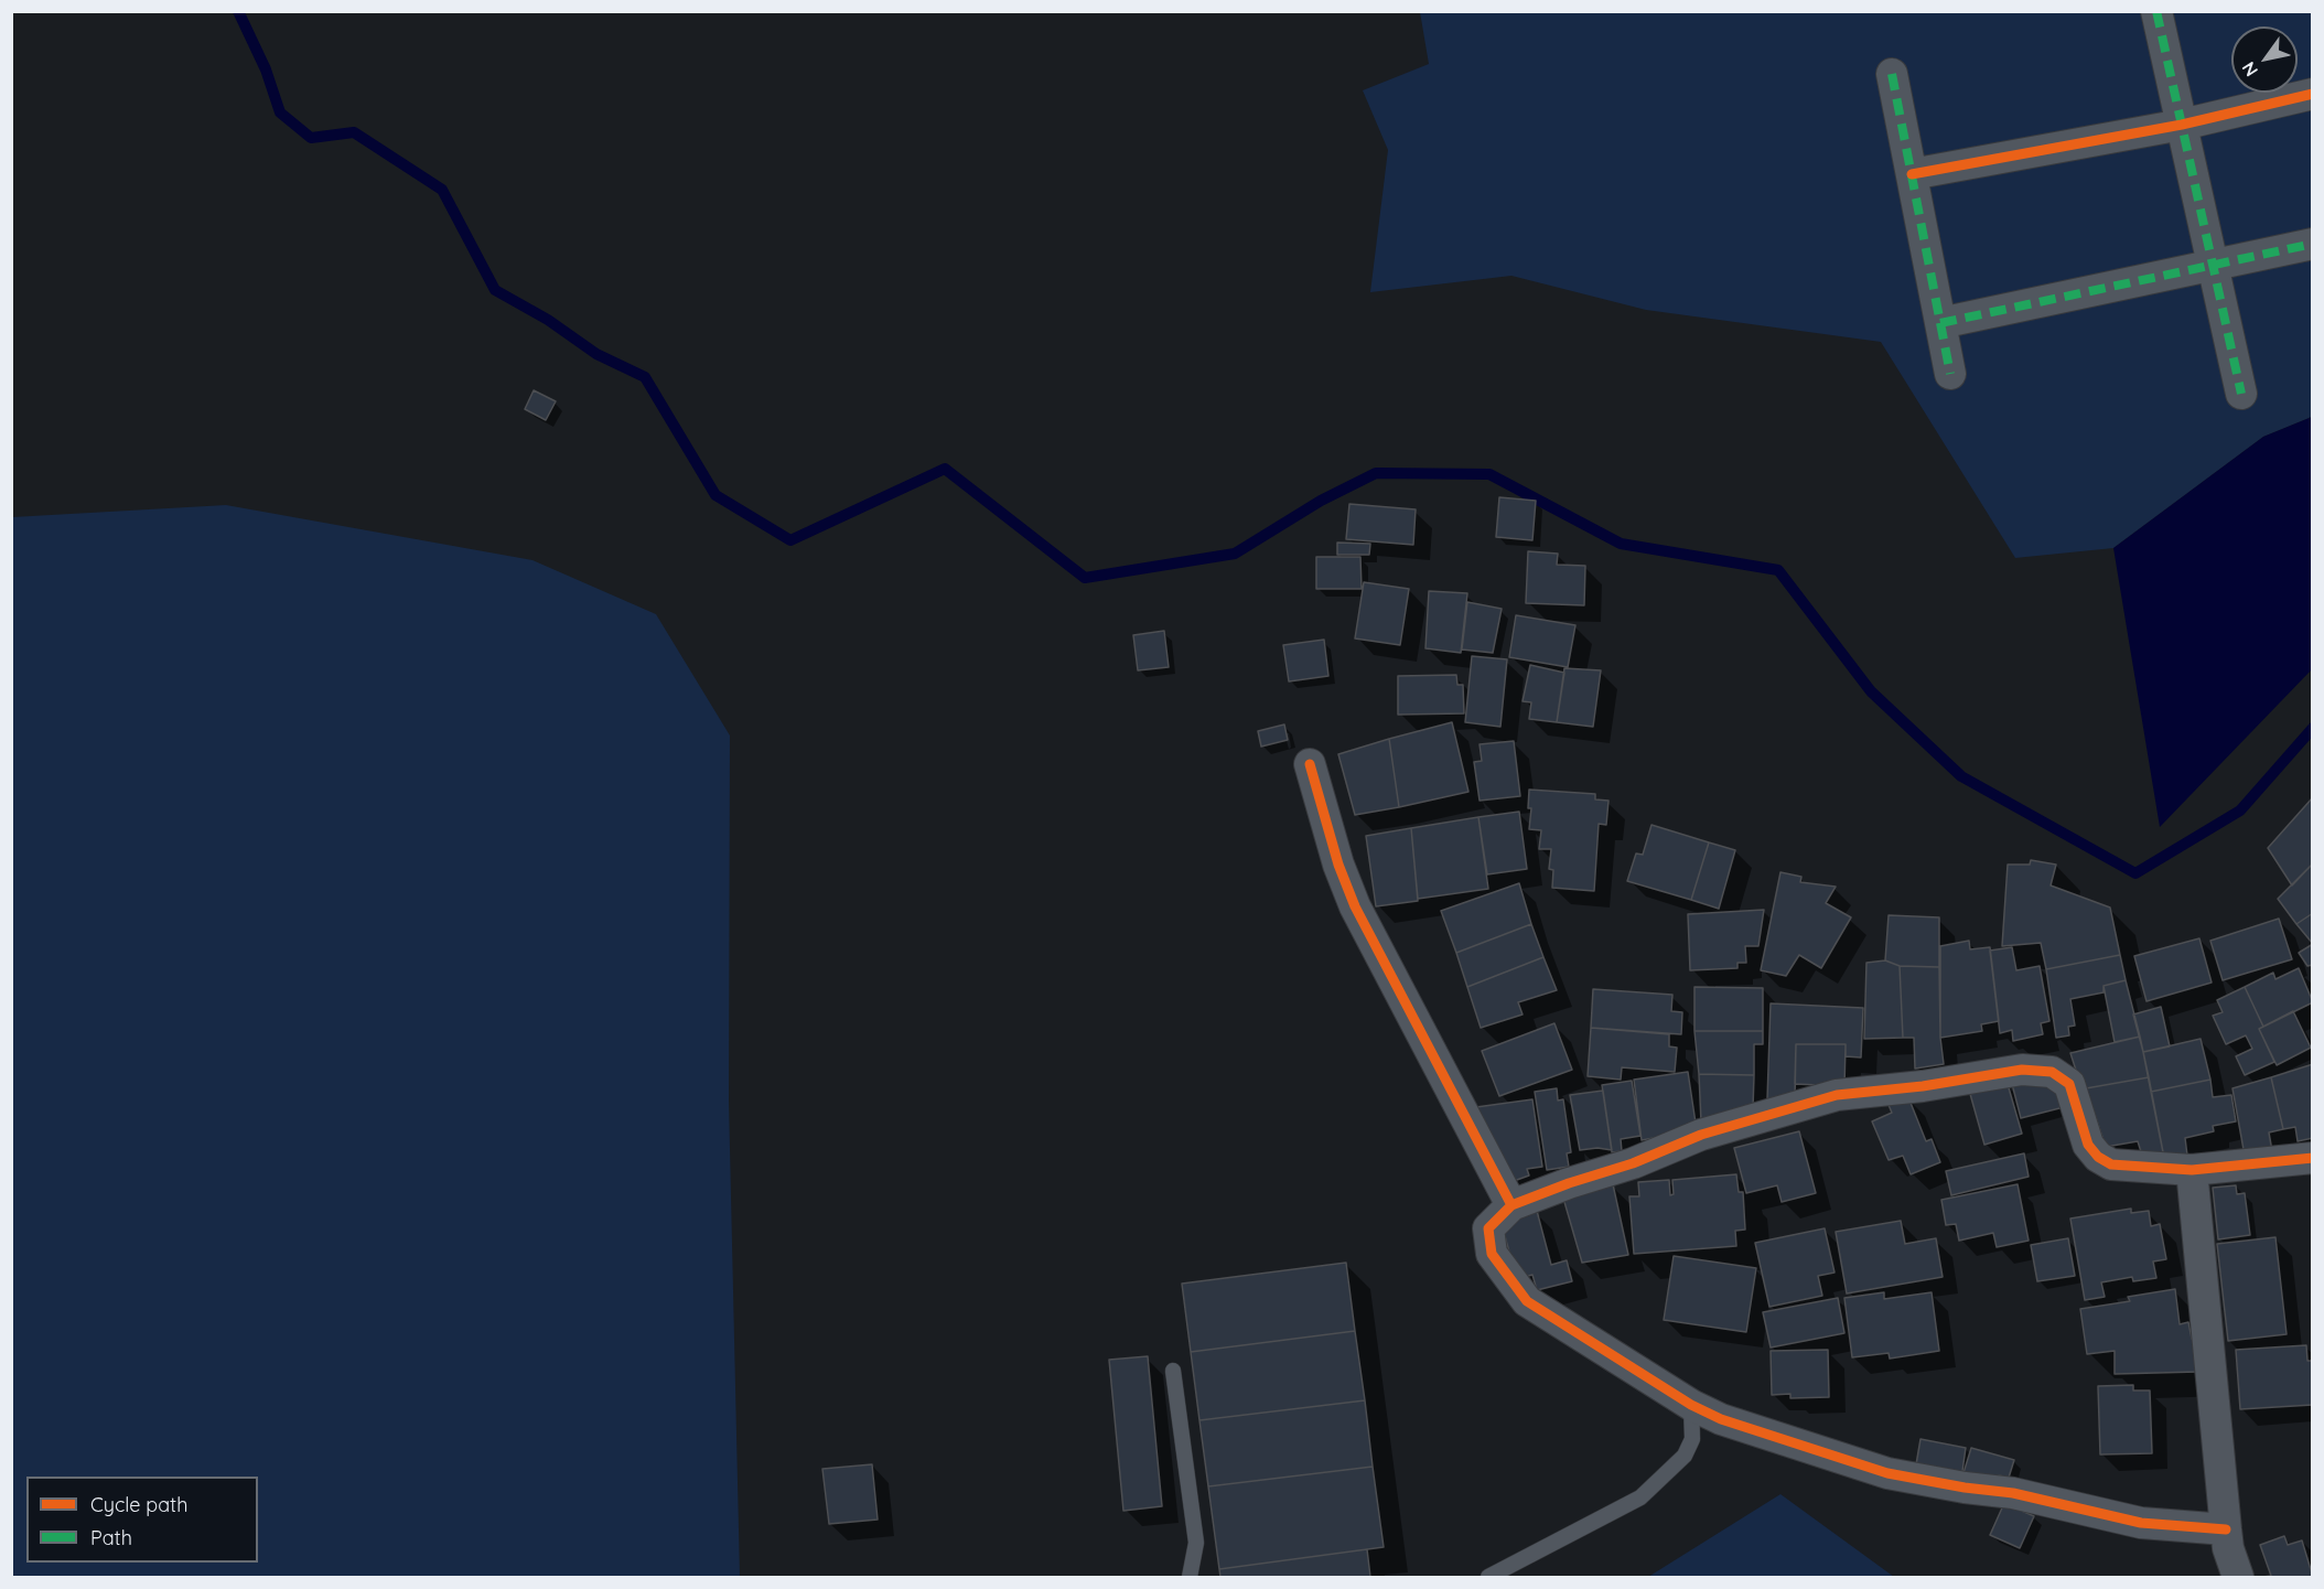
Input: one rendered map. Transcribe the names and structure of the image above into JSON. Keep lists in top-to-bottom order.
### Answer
{
  "legend": ["Cycle path", "Path"],
  "north": "bottom left"
}
